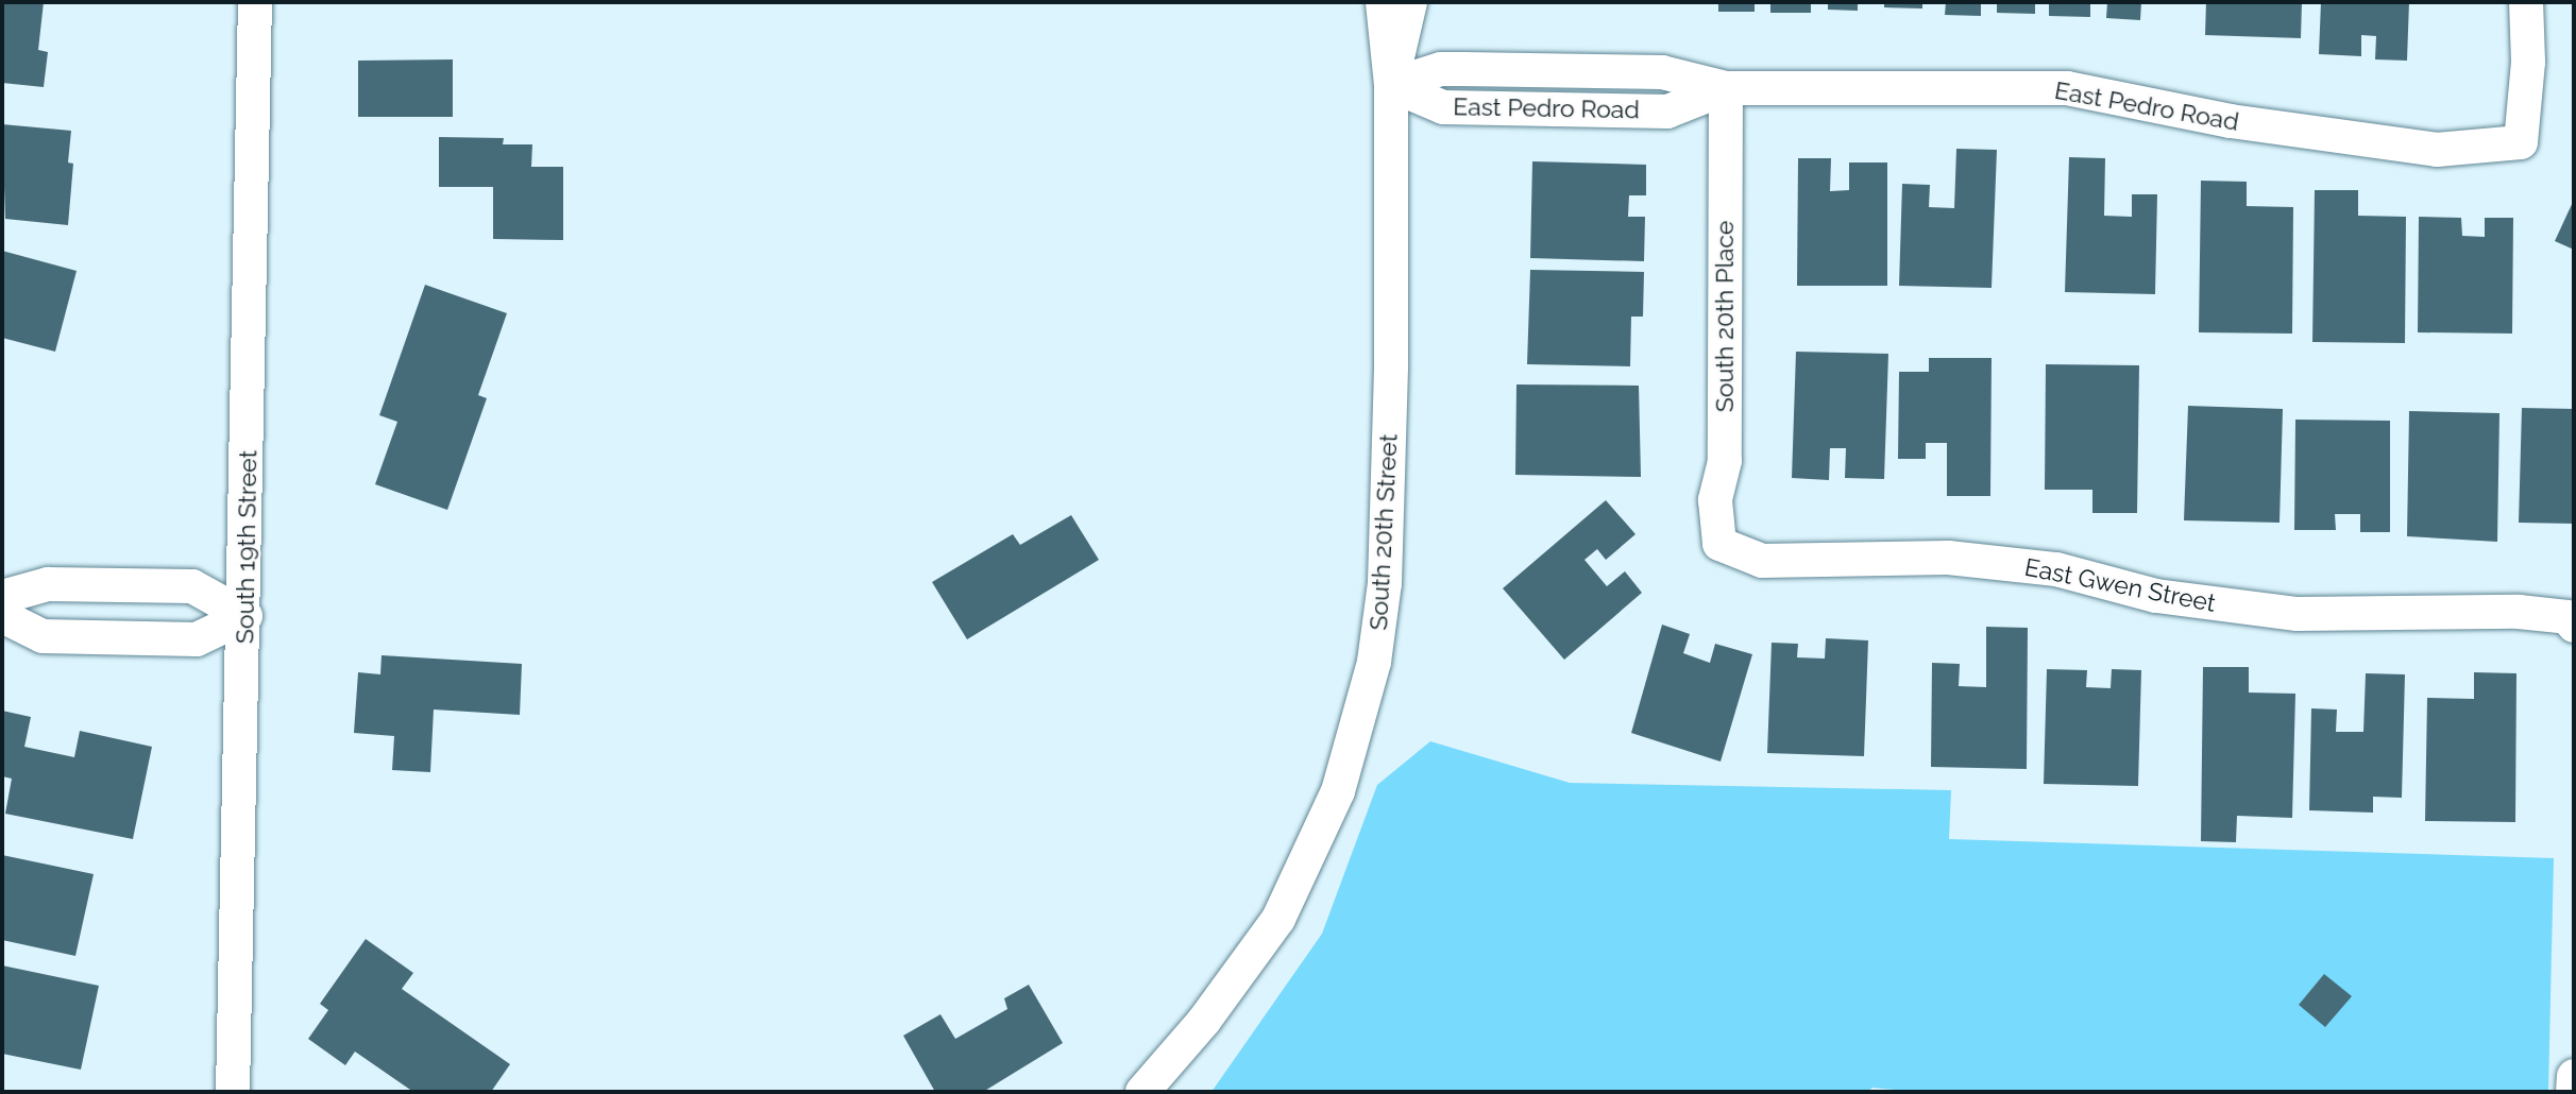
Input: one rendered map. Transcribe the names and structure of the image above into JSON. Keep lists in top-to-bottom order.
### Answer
{
  "streets": {
    "street": [
      "East Pedro Road",
      "South 20th Place",
      "South 20th Street",
      "South 19th Street",
      "East Gwen Street"
    ]
  },
  "crossings": [
    ["East Pedro Road", "South 20th Place"],
    ["East Pedro Road", "South 20th Street"],
    ["South 20th Place", "East Gwen Street"]
  ]
}
